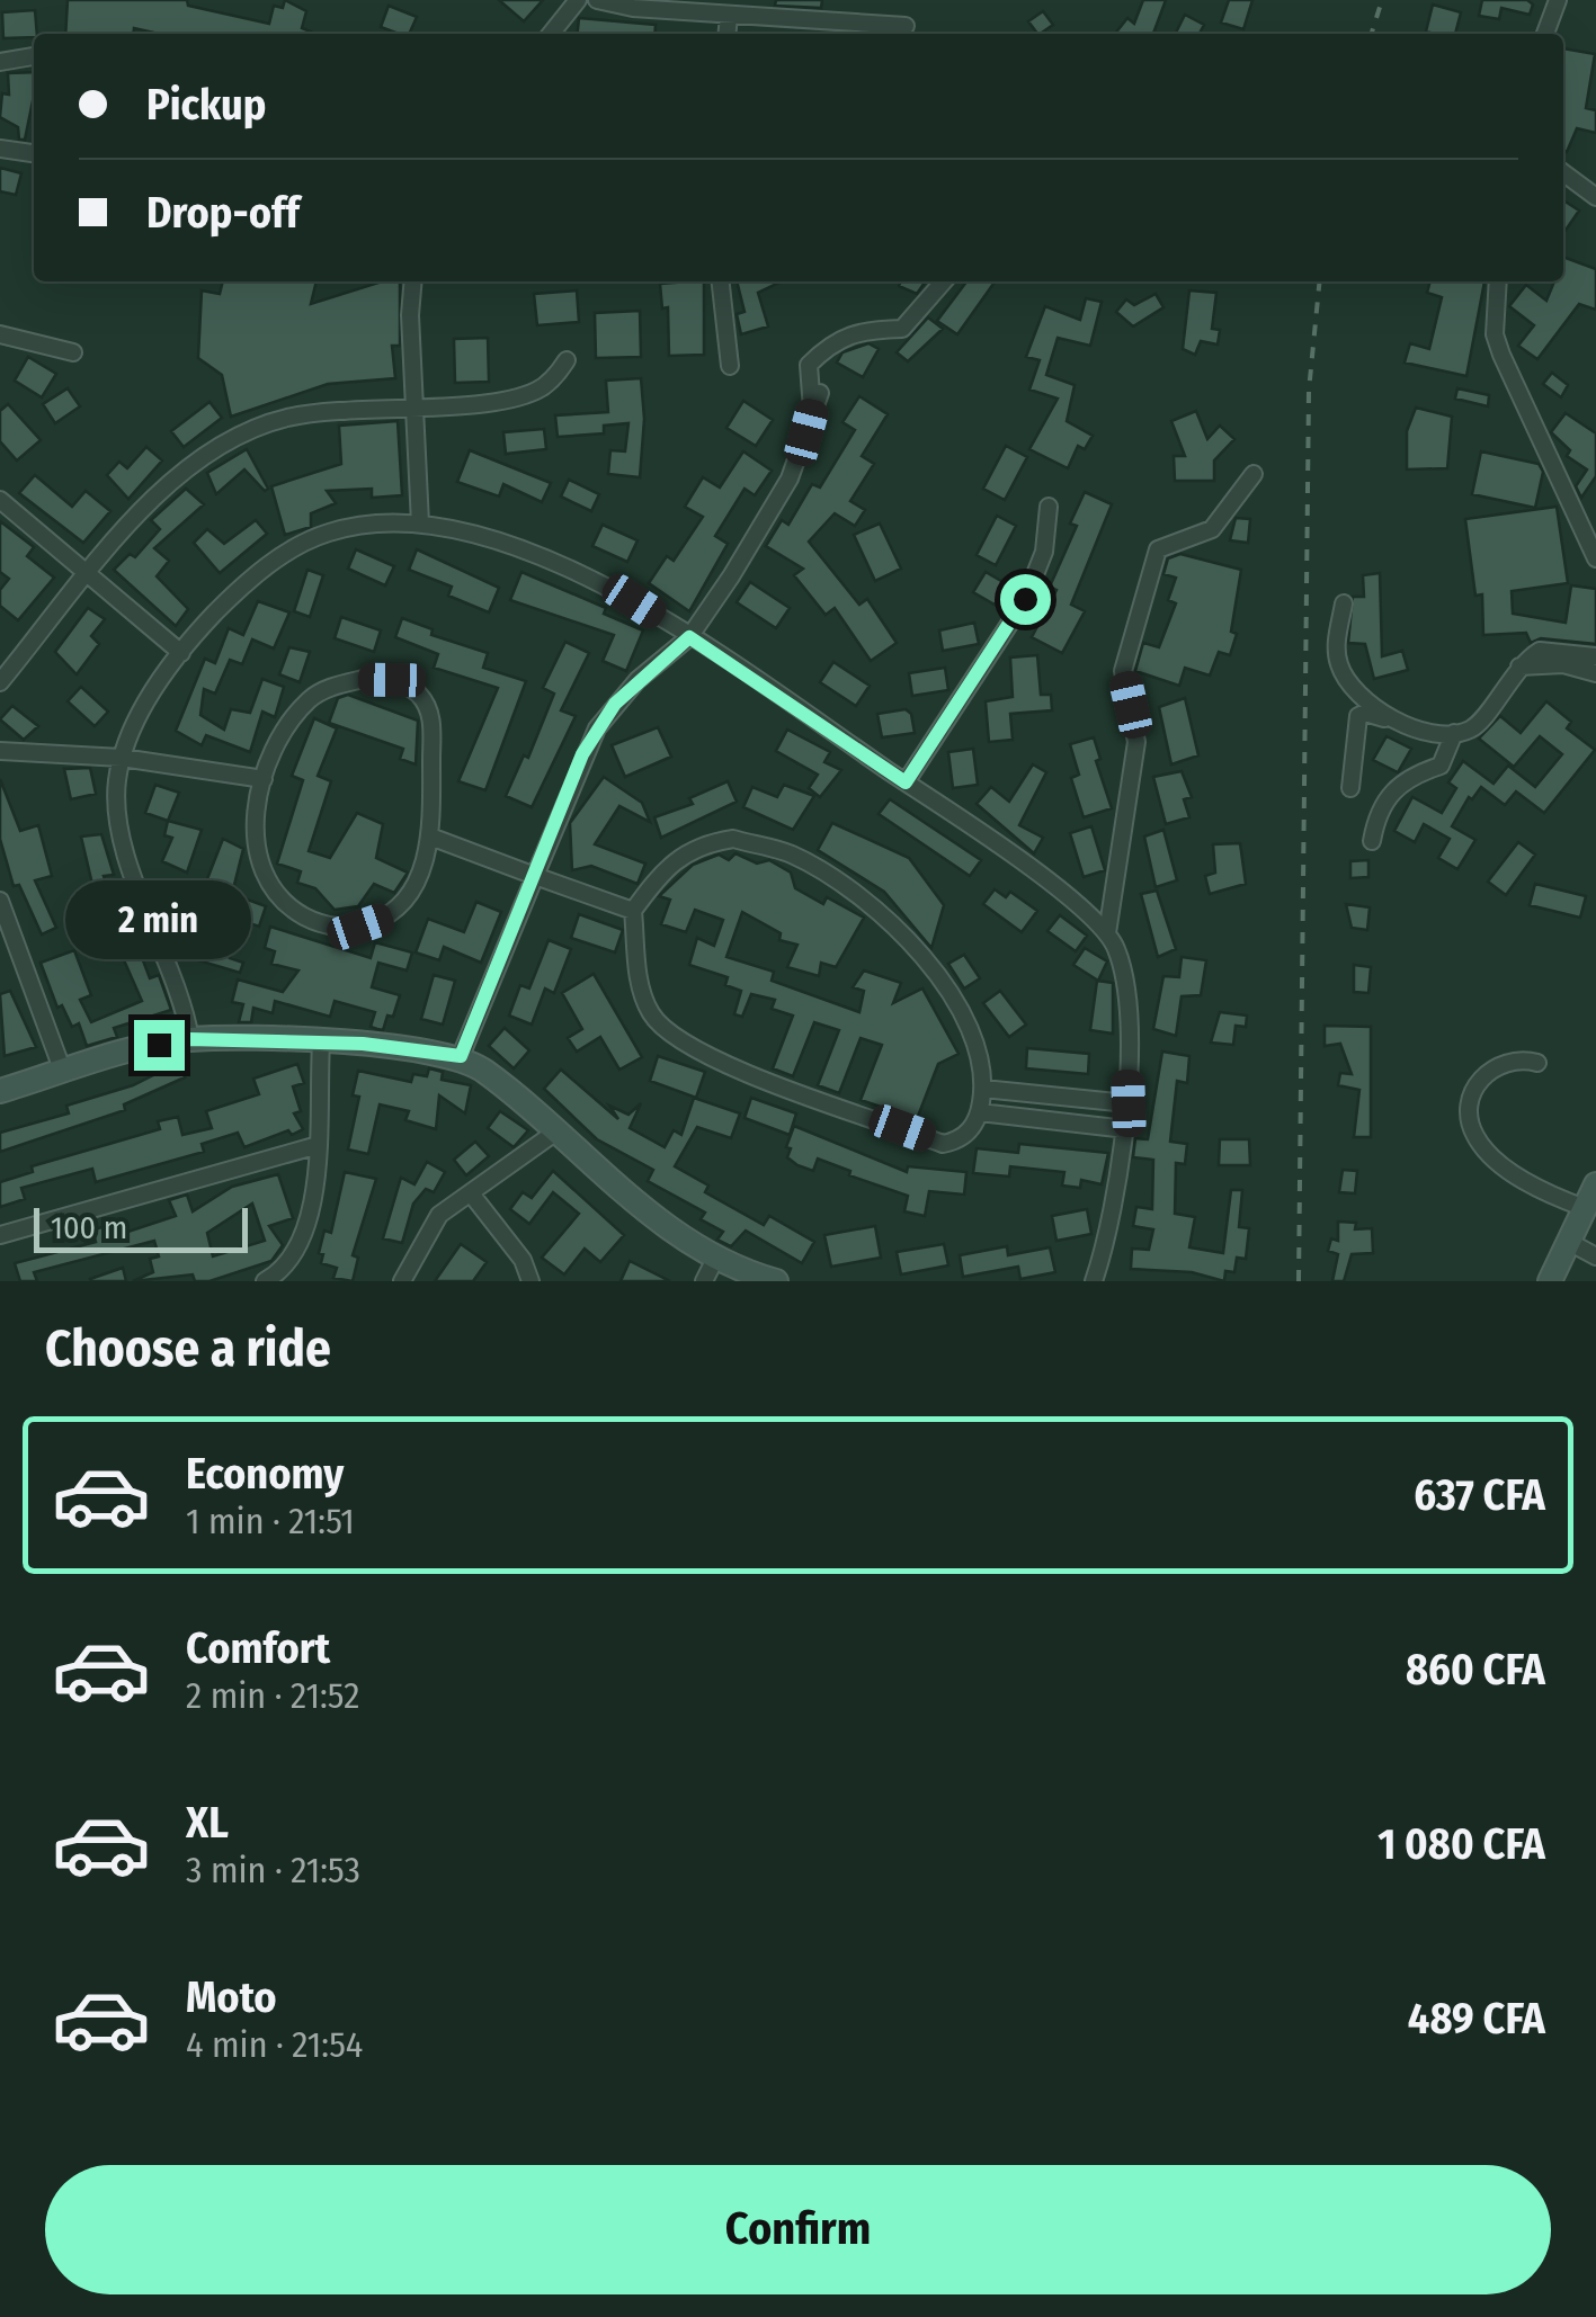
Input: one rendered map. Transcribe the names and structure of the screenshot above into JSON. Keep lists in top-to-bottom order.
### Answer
{
  "scale_bar": "100 m",
  "page": {
    "banner": ["Pickup", "Drop-off"],
    "bubble": "2 min",
    "scale": "100 m",
    "heading": "Choose a ride",
    "list": [
      {
        "name": "Economy",
        "note": "1 min · 21:51",
        "value": "637 CFA"
      },
      {
        "name": "Comfort",
        "note": "2 min · 21:52",
        "value": "860 CFA"
      },
      {
        "name": "XL",
        "note": "3 min · 21:53",
        "value": "1 080 CFA"
      },
      {
        "name": "Moto",
        "note": "4 min · 21:54",
        "value": "489 CFA"
      }
    ],
    "buttons": "Confirm"
  }
}
